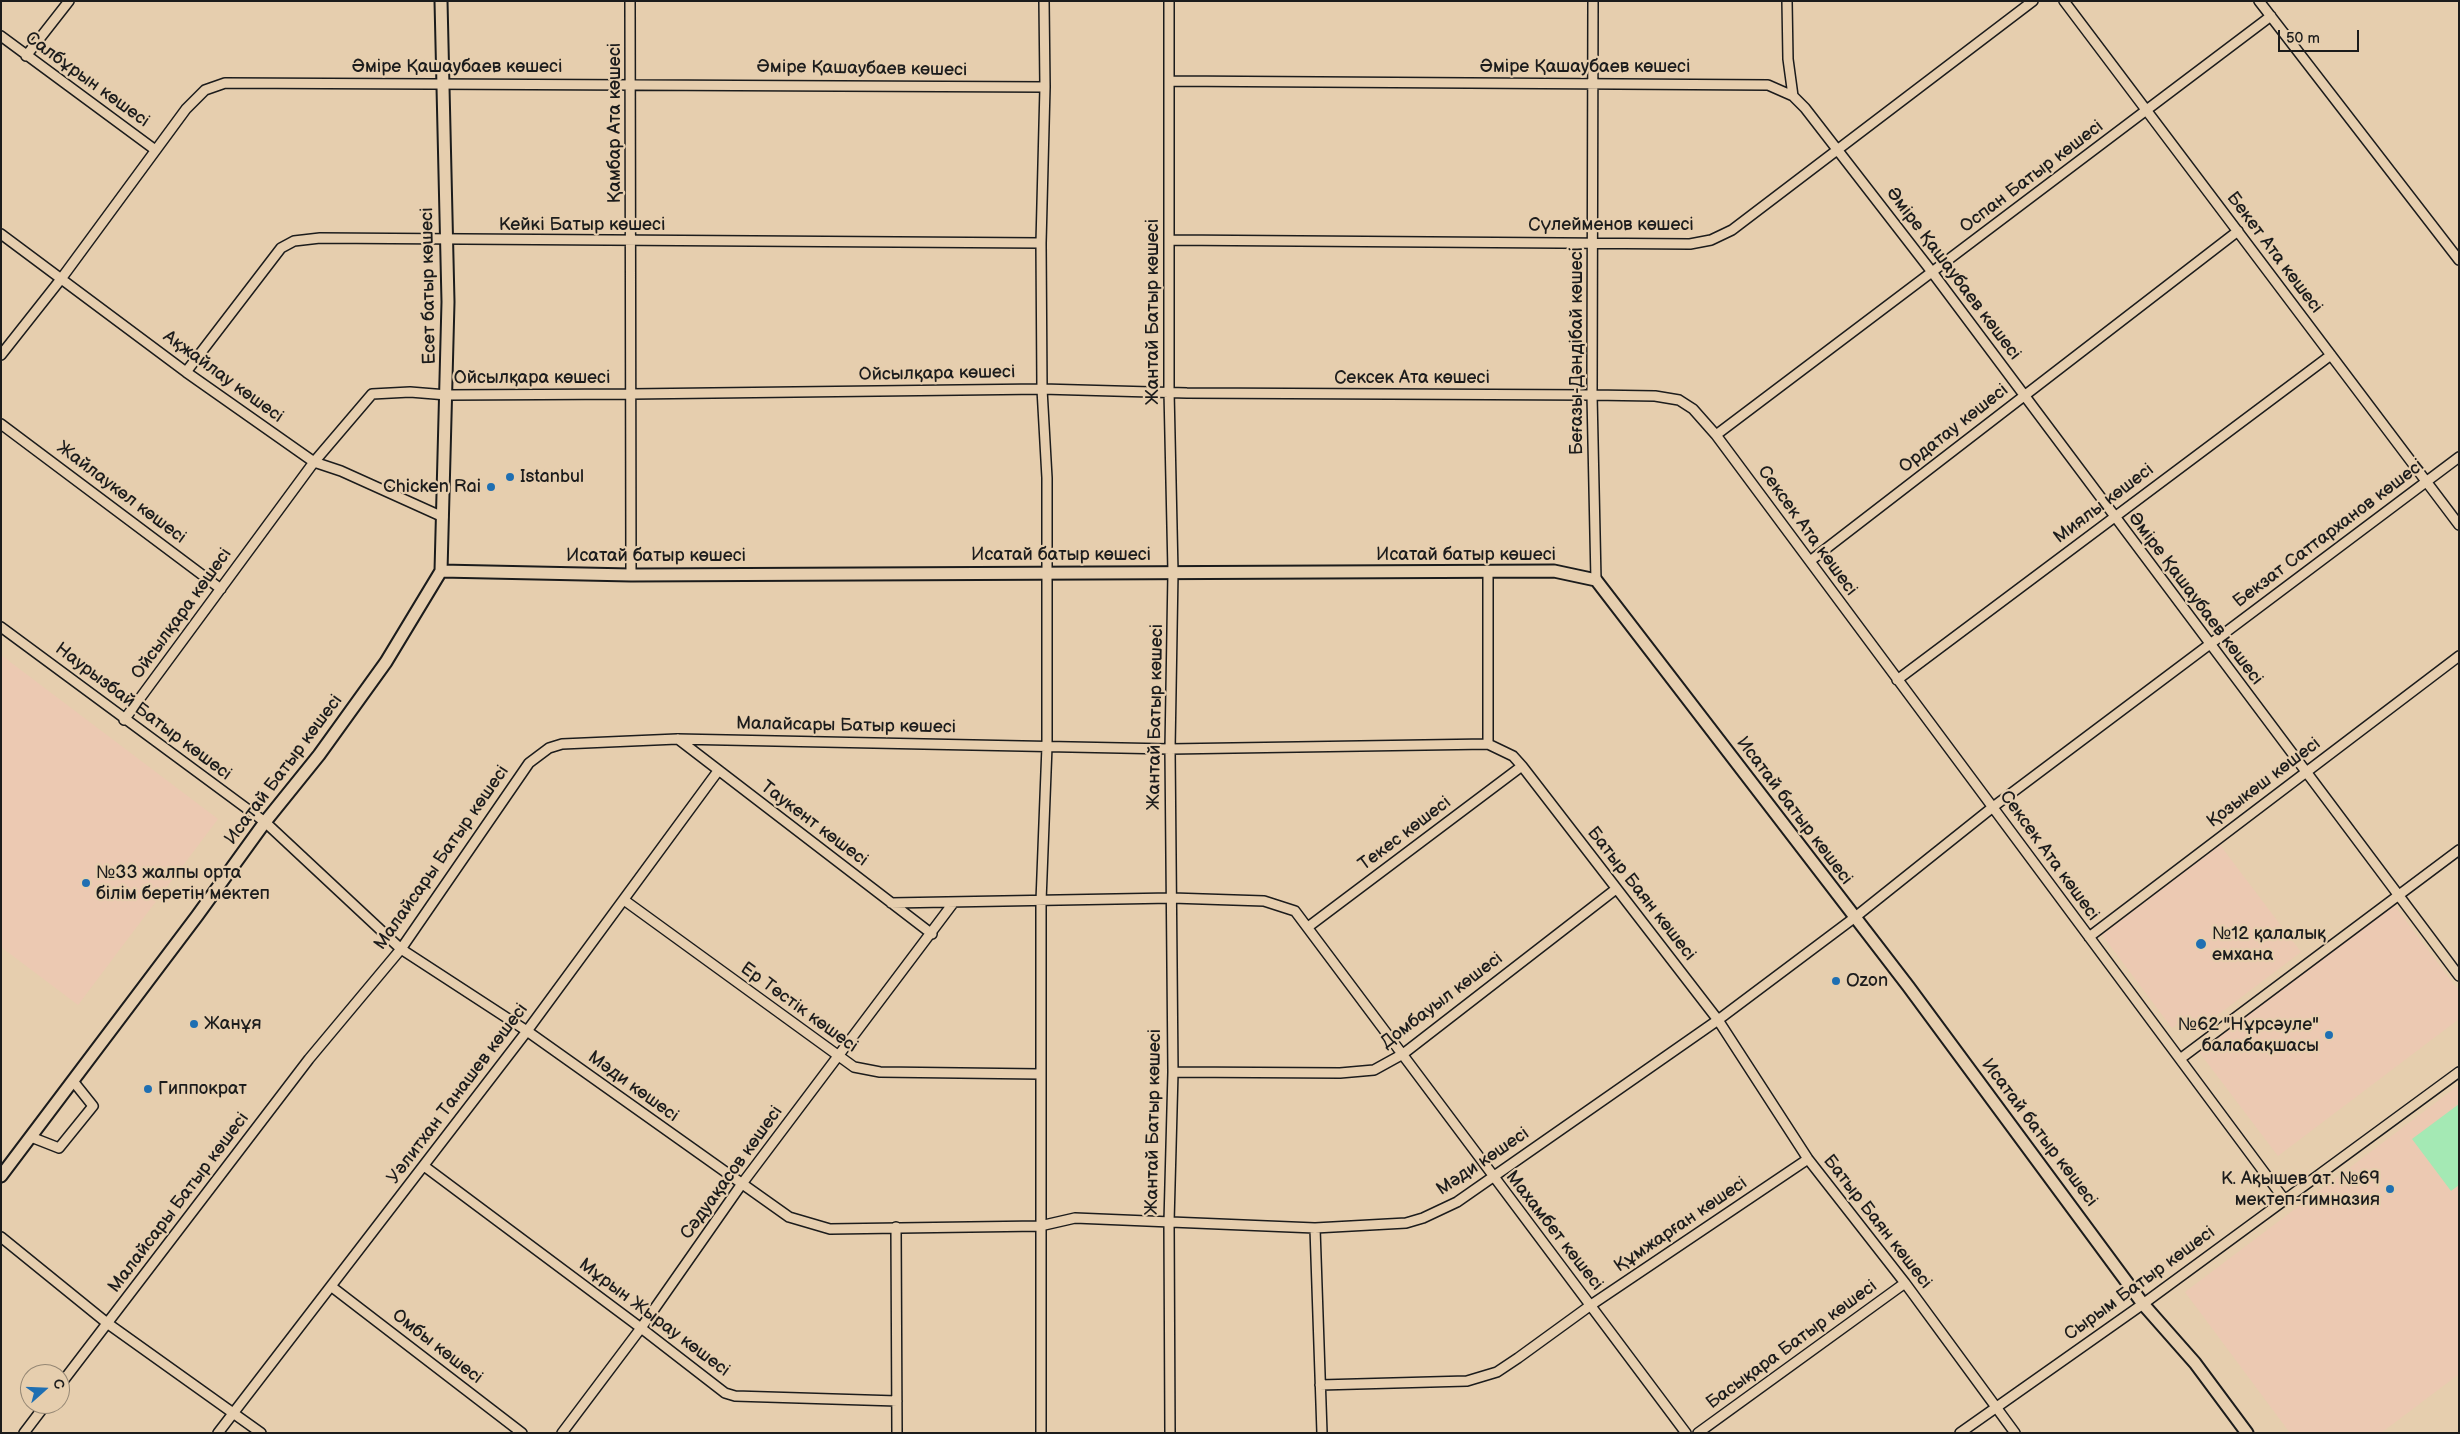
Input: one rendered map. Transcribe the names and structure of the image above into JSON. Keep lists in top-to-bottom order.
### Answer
{
  "streets": {
    "street": [
      "Әміре Қашаубаев көшесі",
      "Салбұрын көшесі",
      "Қамбар Ата көшесі",
      "Оспан Батыр көшесі",
      "Кейкі Батыр көшесі",
      "Сүлейменов көшесі",
      "Бекет Ата көшесі",
      "Есет батыр көшесі",
      "Жантай Батыр көшесі",
      "Беғазы-Дәндібай көшесі",
      "Ойсылқара көшесі",
      "Ақжайлау көшесі",
      "Сексек Ата көшесі",
      "Ордатау көшесі",
      "Жайлаукөл көшесі",
      "Миялы көшесі",
      "Бекзат Саттарханов көшесі",
      "Исатай батыр көшесі",
      "Наурызбай Батыр көшесі",
      "Малайсары Батыр көшесі",
      "Исатай Батыр көшесі",
      "Қозыкөш көшесі",
      "Таукент көшесі",
      "Текес көшесі",
      "Батыр Баян көшесі",
      "Домбауыл көшесі",
      "Ер Төстік көшесі",
      "Мәди көшесі",
      "Уәлитхан Танашев көшесі",
      "Сәдуақасов көшесі",
      "Құмжарған көшесі",
      "Махамбет көшесі",
      "Сырым Батыр көшесі",
      "Мұрын Жырау көшесі",
      "Басықара Батыр көшесі",
      "Омбы көшесі"
    ]
  },
  "crossings": [
    ["Әміре Қашаубаев көшесі", "Салбұрын көшесі"],
    ["Әміре Қашаубаев көшесі", "Қамбар Ата көшесі"],
    ["Әміре Қашаубаев көшесі", "Оспан Батыр көшесі"],
    ["Әміре Қашаубаев көшесі", "Сүлейменов көшесі"],
    ["Әміре Қашаубаев көшесі", "Есет батыр көшесі"],
    ["Әміре Қашаубаев көшесі", "Жантай Батыр көшесі"],
    ["Әміре Қашаубаев көшесі", "Беғазы-Дәндібай көшесі"],
    ["Әміре Қашаубаев көшесі", "Ақжайлау көшесі"],
    ["Әміре Қашаубаев көшесі", "Ордатау көшесі"],
    ["Әміре Қашаубаев көшесі", "Миялы көшесі"],
    ["Әміре Қашаубаев көшесі", "Бекзат Саттарханов көшесі"],
    ["Әміре Қашаубаев көшесі", "Қозыкөш көшесі"],
    ["Қамбар Ата көшесі", "Кейкі Батыр көшесі"],
    ["Қамбар Ата көшесі", "Ойсылқара көшесі"],
    ["Қамбар Ата көшесі", "Исатай батыр көшесі"],
    ["Оспан Батыр көшесі", "Бекет Ата көшесі"],
    ["Оспан Батыр көшесі", "Сексек Ата көшесі"],
    ["Кейкі Батыр көшесі", "Есет батыр көшесі"],
    ["Кейкі Батыр көшесі", "Ақжайлау көшесі"],
    ["Сүлейменов көшесі", "Жантай Батыр көшесі"],
    ["Сүлейменов көшесі", "Беғазы-Дәндібай көшесі"],
    ["Бекет Ата көшесі", "Ордатау көшесі"],
    ["Бекет Ата көшесі", "Миялы көшесі"],
    ["Бекет Ата көшесі", "Бекзат Саттарханов көшесі"],
    ["Есет батыр көшесі", "Ойсылқара көшесі"],
    ["Есет батыр көшесі", "Ақжайлау көшесі"],
    ["Есет батыр көшесі", "Исатай батыр көшесі"],
    ["Есет батыр көшесі", "Исатай Батыр көшесі"],
    ["Жантай Батыр көшесі", "Сексек Ата көшесі"],
    ["Жантай Батыр көшесі", "Исатай батыр көшесі"],
    ["Жантай Батыр көшесі", "Батыр Баян көшесі"],
    ["Жантай Батыр көшесі", "Домбауыл көшесі"],
    ["Жантай Батыр көшесі", "Мәди көшесі"],
    ["Жантай Батыр көшесі", "Махамбет көшесі"],
    ["Беғазы-Дәндібай көшесі", "Сексек Ата көшесі"],
    ["Беғазы-Дәндібай көшесі", "Исатай батыр көшесі"],
    ["Ойсылқара көшесі", "Ақжайлау көшесі"],
    ["Ойсылқара көшесі", "Сексек Ата көшесі"],
    ["Ойсылқара көшесі", "Жайлаукөл көшесі"],
    ["Ойсылқара көшесі", "Наурызбай Батыр көшесі"],
    ["Сексек Ата көшесі", "Ордатау көшесі"],
    ["Сексек Ата көшесі", "Миялы көшесі"],
    ["Сексек Ата көшесі", "Бекзат Саттарханов көшесі"],
    ["Сексек Ата көшесі", "Қозыкөш көшесі"],
    ["Сексек Ата көшесі", "Сырым Батыр көшесі"],
    ["Бекзат Саттарханов көшесі", "Исатай батыр көшесі"],
    ["Бекзат Саттарханов көшесі", "Батыр Баян көшесі"],
    ["Бекзат Саттарханов көшесі", "Мәди көшесі"],
    ["Исатай батыр көшесі", "Исатай Батыр көшесі"],
    ["Исатай батыр көшесі", "Сырым Батыр көшесі"],
    ["Наурызбай Батыр көшесі", "Исатай Батыр көшесі"],
    ["Наурызбай Батыр көшесі", "Мәди көшесі"],
    ["Малайсары Батыр көшесі", "Таукент көшесі"],
    ["Малайсары Батыр көшесі", "Батыр Баян көшесі"],
    ["Малайсары Батыр көшесі", "Мәди көшесі"],
    ["Исатай Батыр көшесі", "Мәди көшесі"],
    ["Таукент көшесі", "Уәлитхан Танашев көшесі"],
    ["Таукент көшесі", "Сәдуақасов көшесі"],
    ["Таукент көшесі", "Махамбет көшесі"],
    ["Текес көшесі", "Батыр Баян көшесі"],
    ["Текес көшесі", "Махамбет көшесі"],
    ["Батыр Баян көшесі", "Домбауыл көшесі"],
    ["Батыр Баян көшесі", "Мәди көшесі"],
    ["Батыр Баян көшесі", "Құмжарған көшесі"],
    ["Батыр Баян көшесі", "Сырым Батыр көшесі"],
    ["Батыр Баян көшесі", "Басықара Батыр көшесі"],
    ["Домбауыл көшесі", "Махамбет көшесі"],
    ["Ер Төстік көшесі", "Уәлитхан Танашев көшесі"],
    ["Ер Төстік көшесі", "Сәдуақасов көшесі"],
    ["Мәди көшесі", "Уәлитхан Танашев көшесі"],
    ["Мәди көшесі", "Сәдуақасов көшесі"],
    ["Мәди көшесі", "Махамбет көшесі"],
    ["Уәлитхан Танашев көшесі", "Мұрын Жырау көшесі"],
    ["Уәлитхан Танашев көшесі", "Омбы көшесі"],
    ["Сәдуақасов көшесі", "Махамбет көшесі"],
    ["Сәдуақасов көшесі", "Мұрын Жырау көшесі"],
    ["Құмжарған көшесі", "Махамбет көшесі"]
  ],
  "places": [
    "Istanbul",
    "Chicken Rai",
    "№33 жалпы орта білім беретін мектеп",
    "№12 қалалық емхана",
    "Ozon",
    "Жанұя",
    "№62 \"Нұрсәуле\" балабақшасы",
    "Гиппократ",
    "К. Ақышев ат. №69 мектеп-гимназия"
  ],
  "scale_bar": "50 m",
  "north": "right"
}
